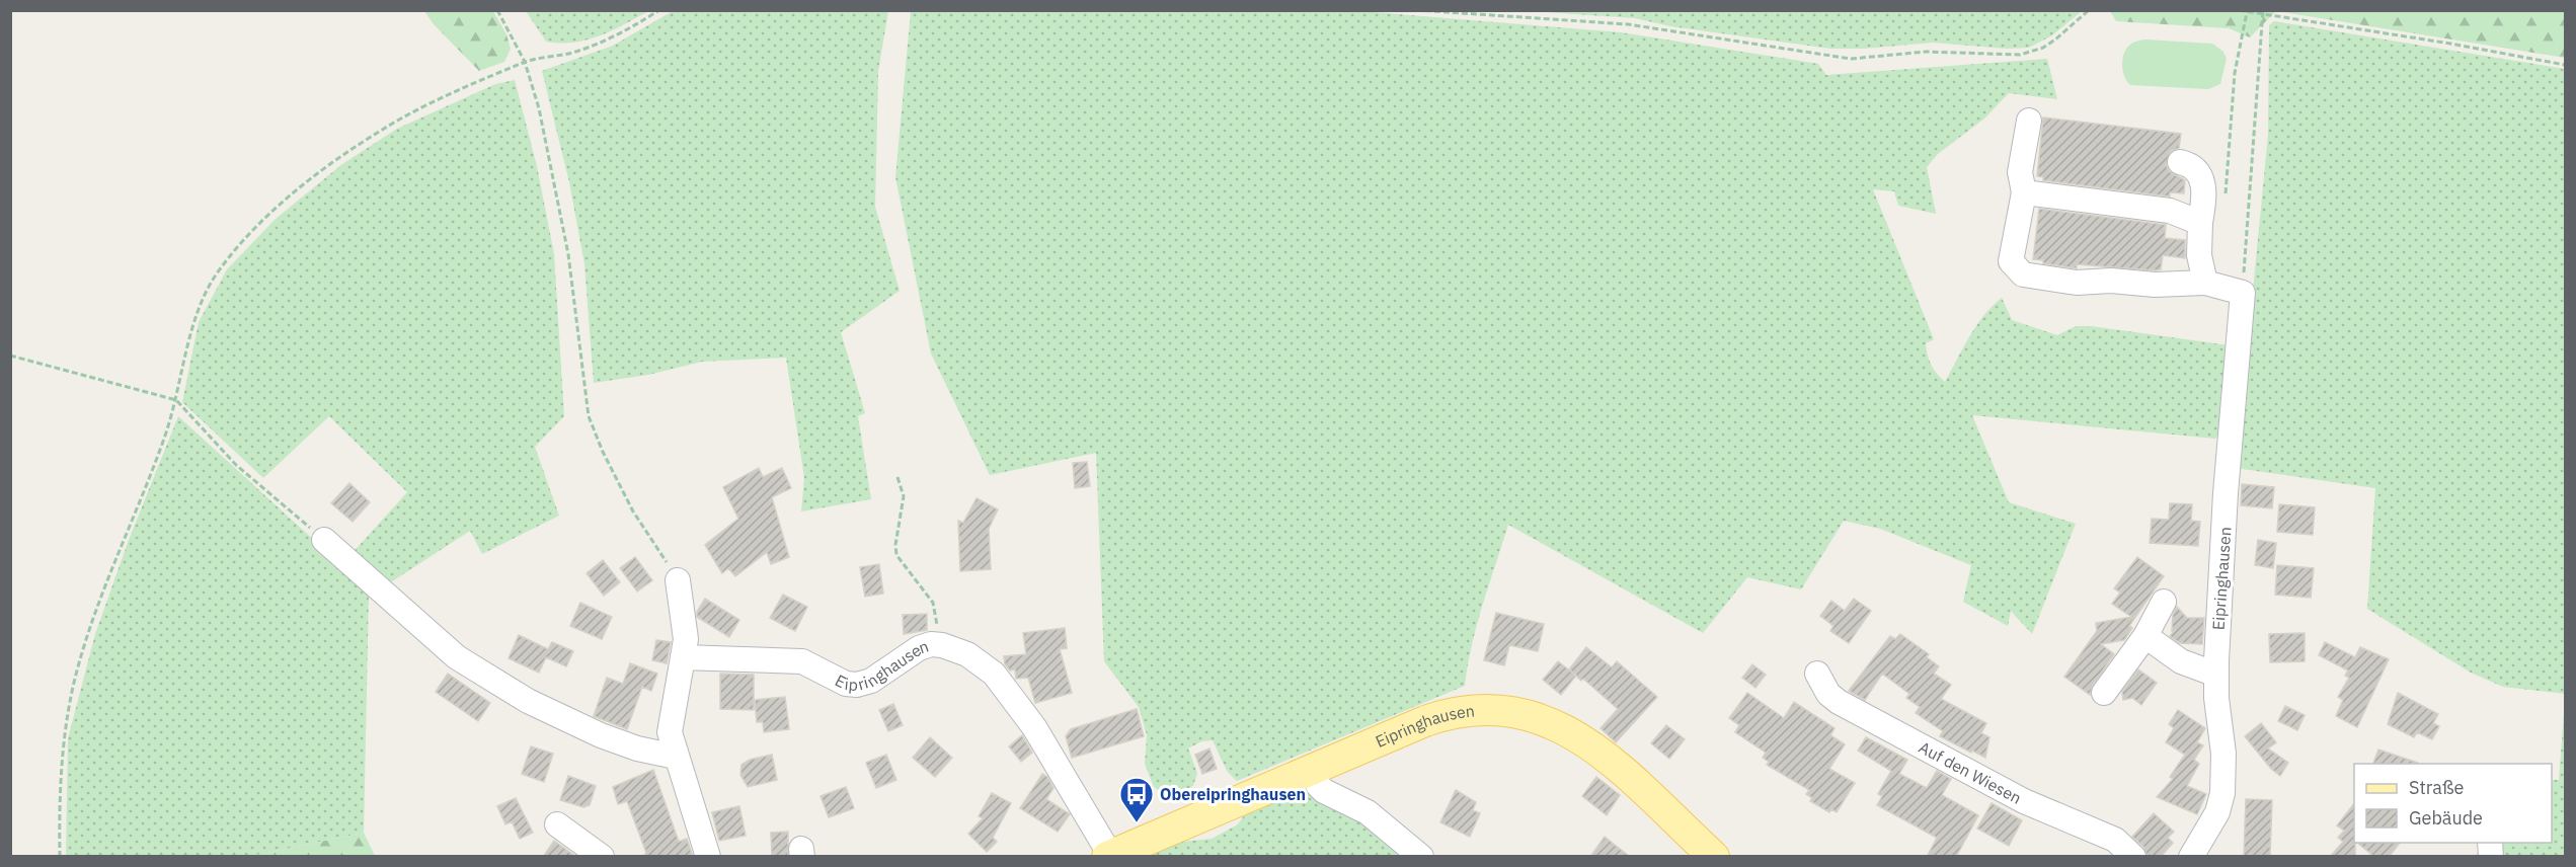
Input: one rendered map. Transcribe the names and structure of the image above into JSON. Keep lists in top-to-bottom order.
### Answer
{
  "streets": {
    "main road": ["Eipringhausen"],
    "street": ["Auf den Wiesen"]
  },
  "places": {
    "bus stop": ["Obereipringhausen"]
  },
  "legend": ["Straße", "Gebäude"]
}
